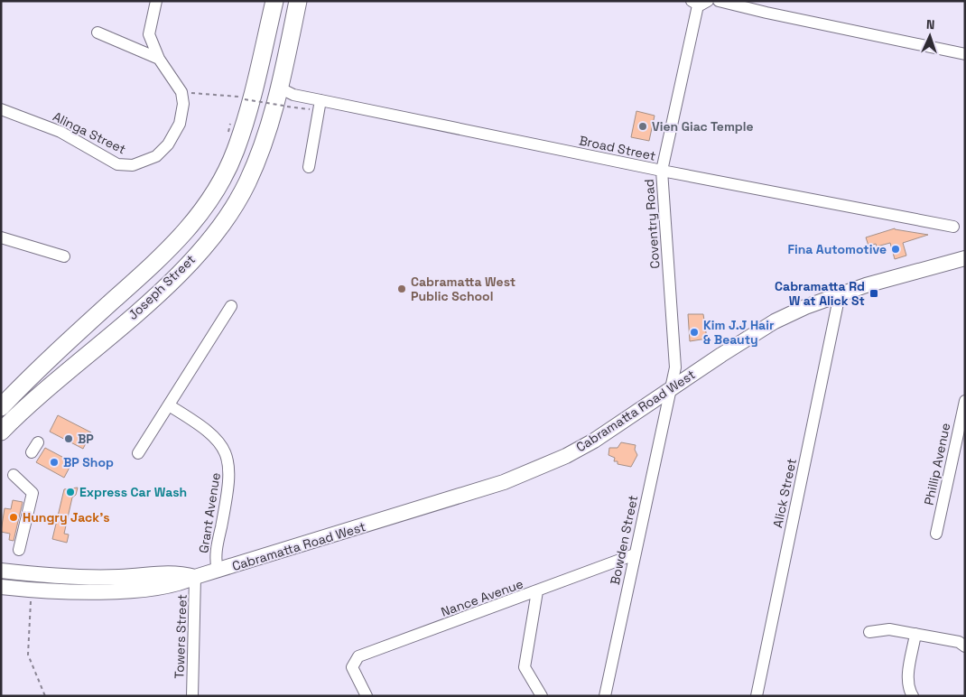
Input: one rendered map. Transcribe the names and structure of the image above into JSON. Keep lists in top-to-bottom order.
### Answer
{
  "streets": {
    "highway": ["Joseph Street"],
    "main road": ["Cabramatta Road West"],
    "street": [
      "Alinga Street",
      "Broad Street",
      "Coventry Road",
      "Phillip Avenue",
      "Alick Street",
      "Grant Avenue",
      "Bowden Street",
      "Nance Avenue",
      "Towers Street"
    ]
  },
  "crossings": [
    ["Broad Street", "Coventry Road"],
    ["Broad Street", "Joseph Street"],
    ["Coventry Road", "Cabramatta Road West"],
    ["Coventry Road", "Bowden Street"],
    ["Cabramatta Road West", "Alick Street"],
    ["Cabramatta Road West", "Grant Avenue"],
    ["Cabramatta Road West", "Bowden Street"],
    ["Cabramatta Road West", "Towers Street"],
    ["Bowden Street", "Nance Avenue"]
  ],
  "places": {
    "other": [
      "Vien Giac Temple",
      "Fina Automotive",
      "Cabramatta West Public School",
      "Kim J.J Hair & Beauty",
      "BP",
      "BP Shop",
      "Express Car Wash",
      "Hungry Jack's"
    ],
    "transit": ["Cabramatta Rd W at Alick St"]
  },
  "north": "top"
}
